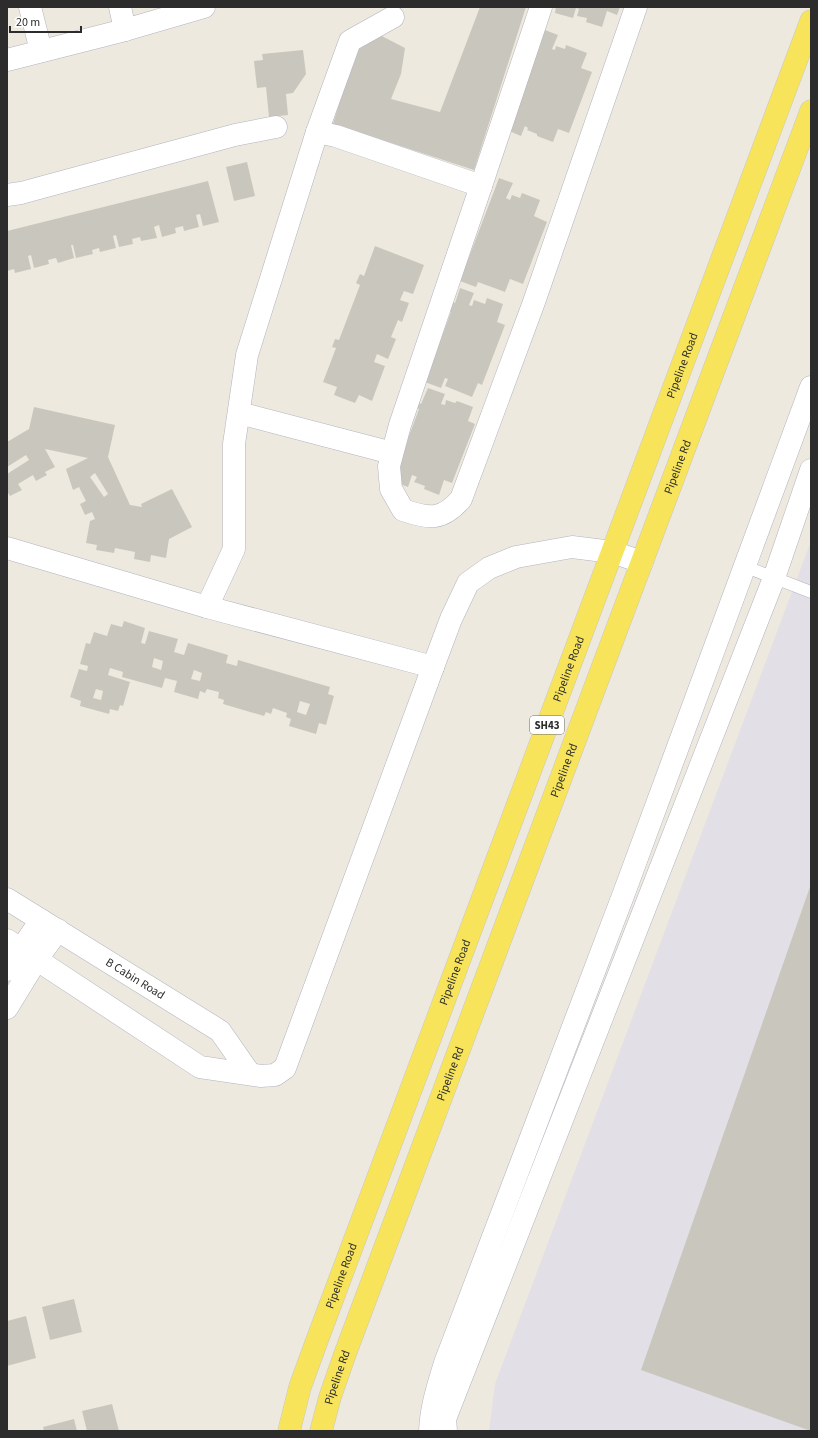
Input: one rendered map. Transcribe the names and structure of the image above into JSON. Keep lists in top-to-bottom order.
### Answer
{
  "streets": {
    "main road": ["Pipeline Road", "Pipeline Rd", "SH43"],
    "street": ["B Cabin Road"]
  },
  "scale_bar": "20 m"
}
